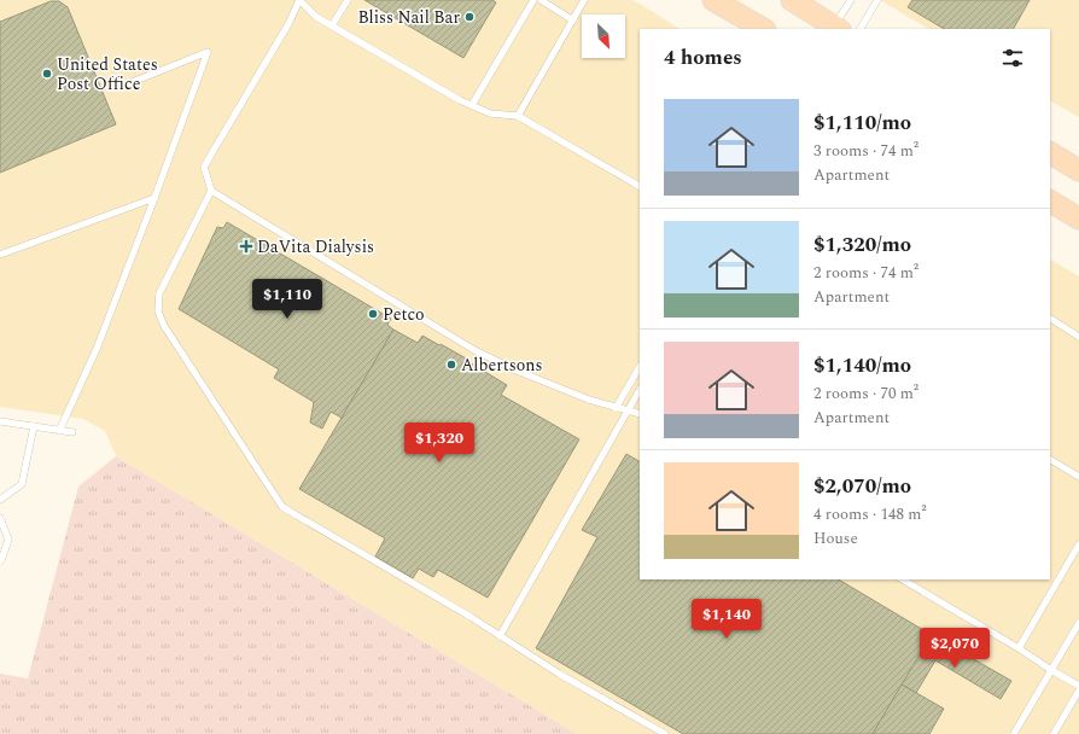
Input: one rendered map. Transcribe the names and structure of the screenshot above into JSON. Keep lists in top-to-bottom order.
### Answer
{
  "places": {
    "other": [
      "Bliss Nail Bar",
      "United States Post Office",
      "Petco",
      "Albertsons"
    ],
    "health": ["DaVita Dialysis"]
  },
  "north": "bottom right",
  "page": {
    "heading": "4 homes",
    "list": [
      {
        "name": "$1,110/mo",
        "note": "3 rooms · 74 m² · Apartment"
      },
      {
        "name": "$1,320/mo",
        "note": "2 rooms · 74 m² · Apartment"
      },
      {
        "name": "$1,140/mo",
        "note": "2 rooms · 70 m² · Apartment"
      },
      {
        "name": "$2,070/mo",
        "note": "4 rooms · 148 m² · House"
      }
    ],
    "price": [
      "$1,110",
      "$1,320",
      "$1,140",
      "$2,070"
    ]
  }
}
